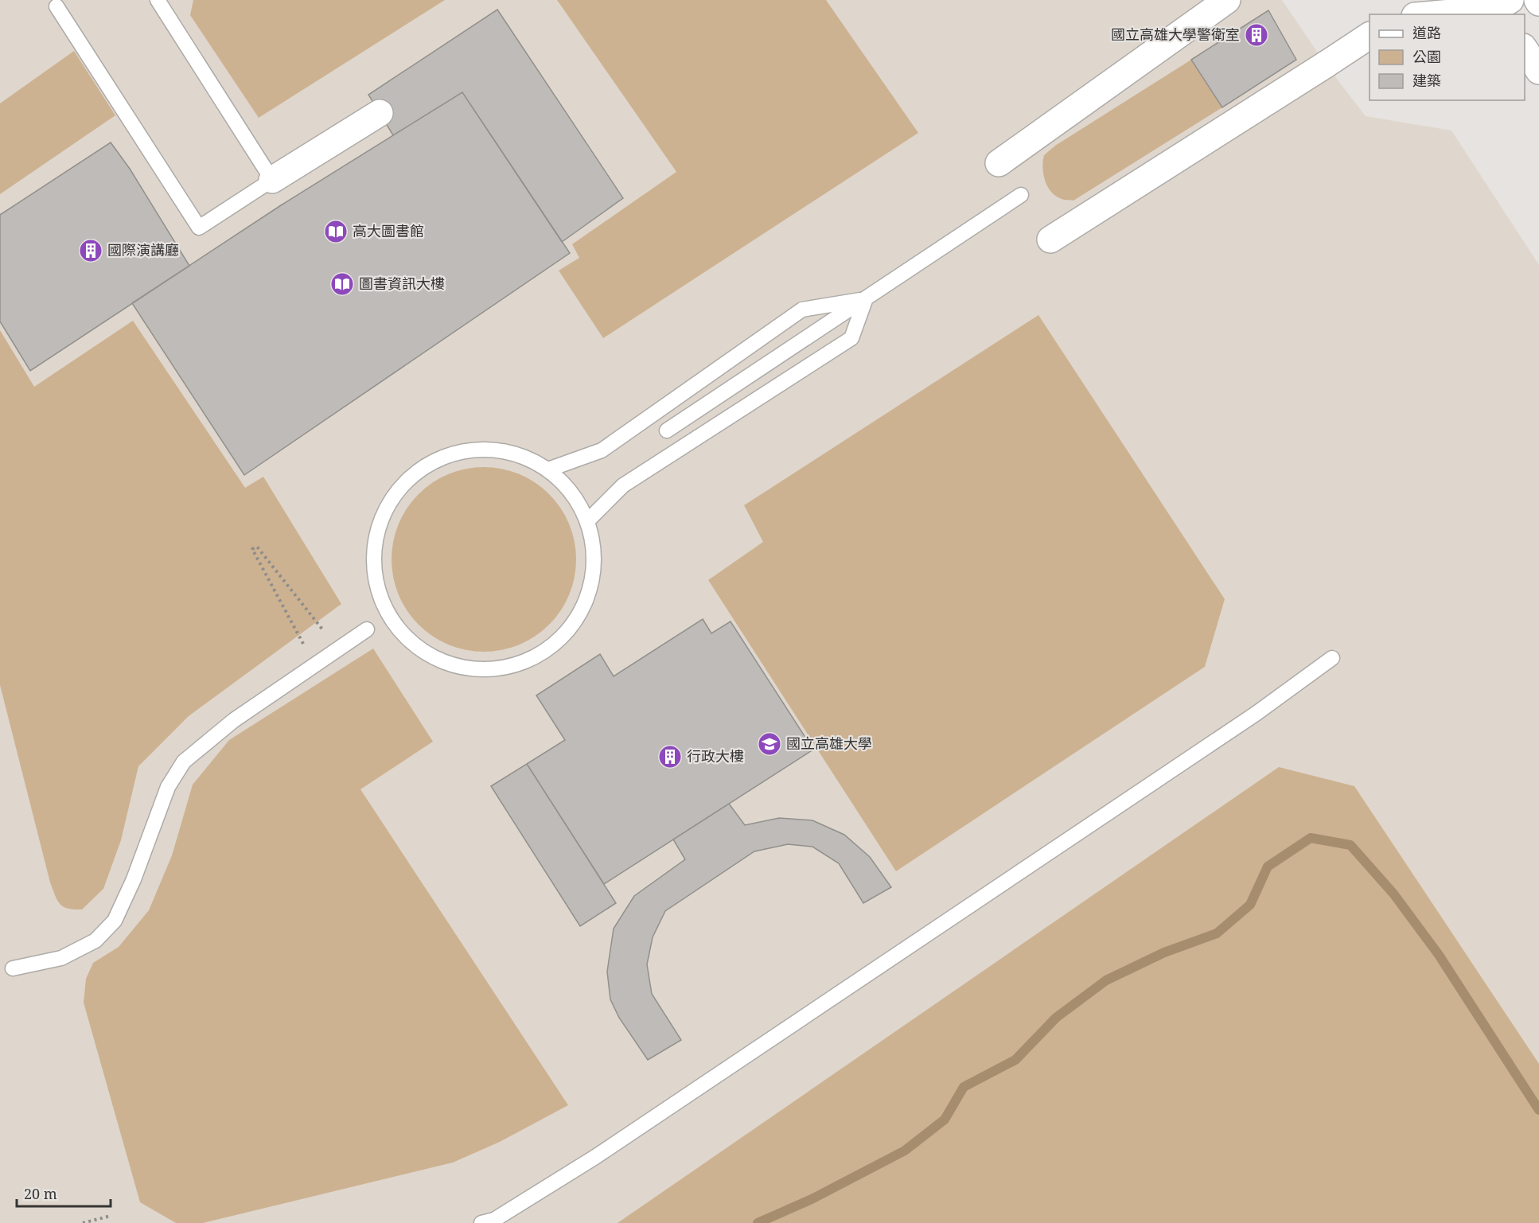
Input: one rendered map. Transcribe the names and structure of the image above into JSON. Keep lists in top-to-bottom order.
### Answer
{
  "places": {
    "building": ["國立高雄大學警衛室", "國際演講廳", "行政大樓"],
    "library": ["高大圖書館", "圖書資訊大樓"],
    "school or university": ["國立高雄大學"]
  },
  "legend": ["道路", "公園", "建築"],
  "scale_bar": "20 m"
}
